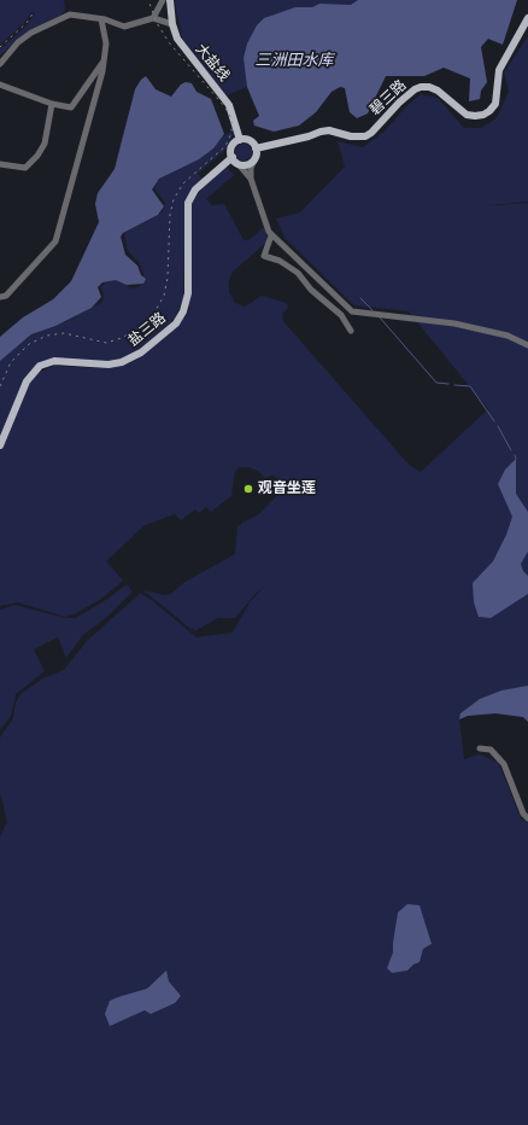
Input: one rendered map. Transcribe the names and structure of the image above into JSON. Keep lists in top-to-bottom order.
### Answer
{
  "streets": {
    "main road": ["大盐线", "碧三路", "盐三路"]
  },
  "crossings": [
    ["大盐线", "碧三路"],
    ["大盐线", "盐三路"],
    ["碧三路", "盐三路"]
  ],
  "water": ["三洲田水库"],
  "places": ["观音坐莲"]
}
